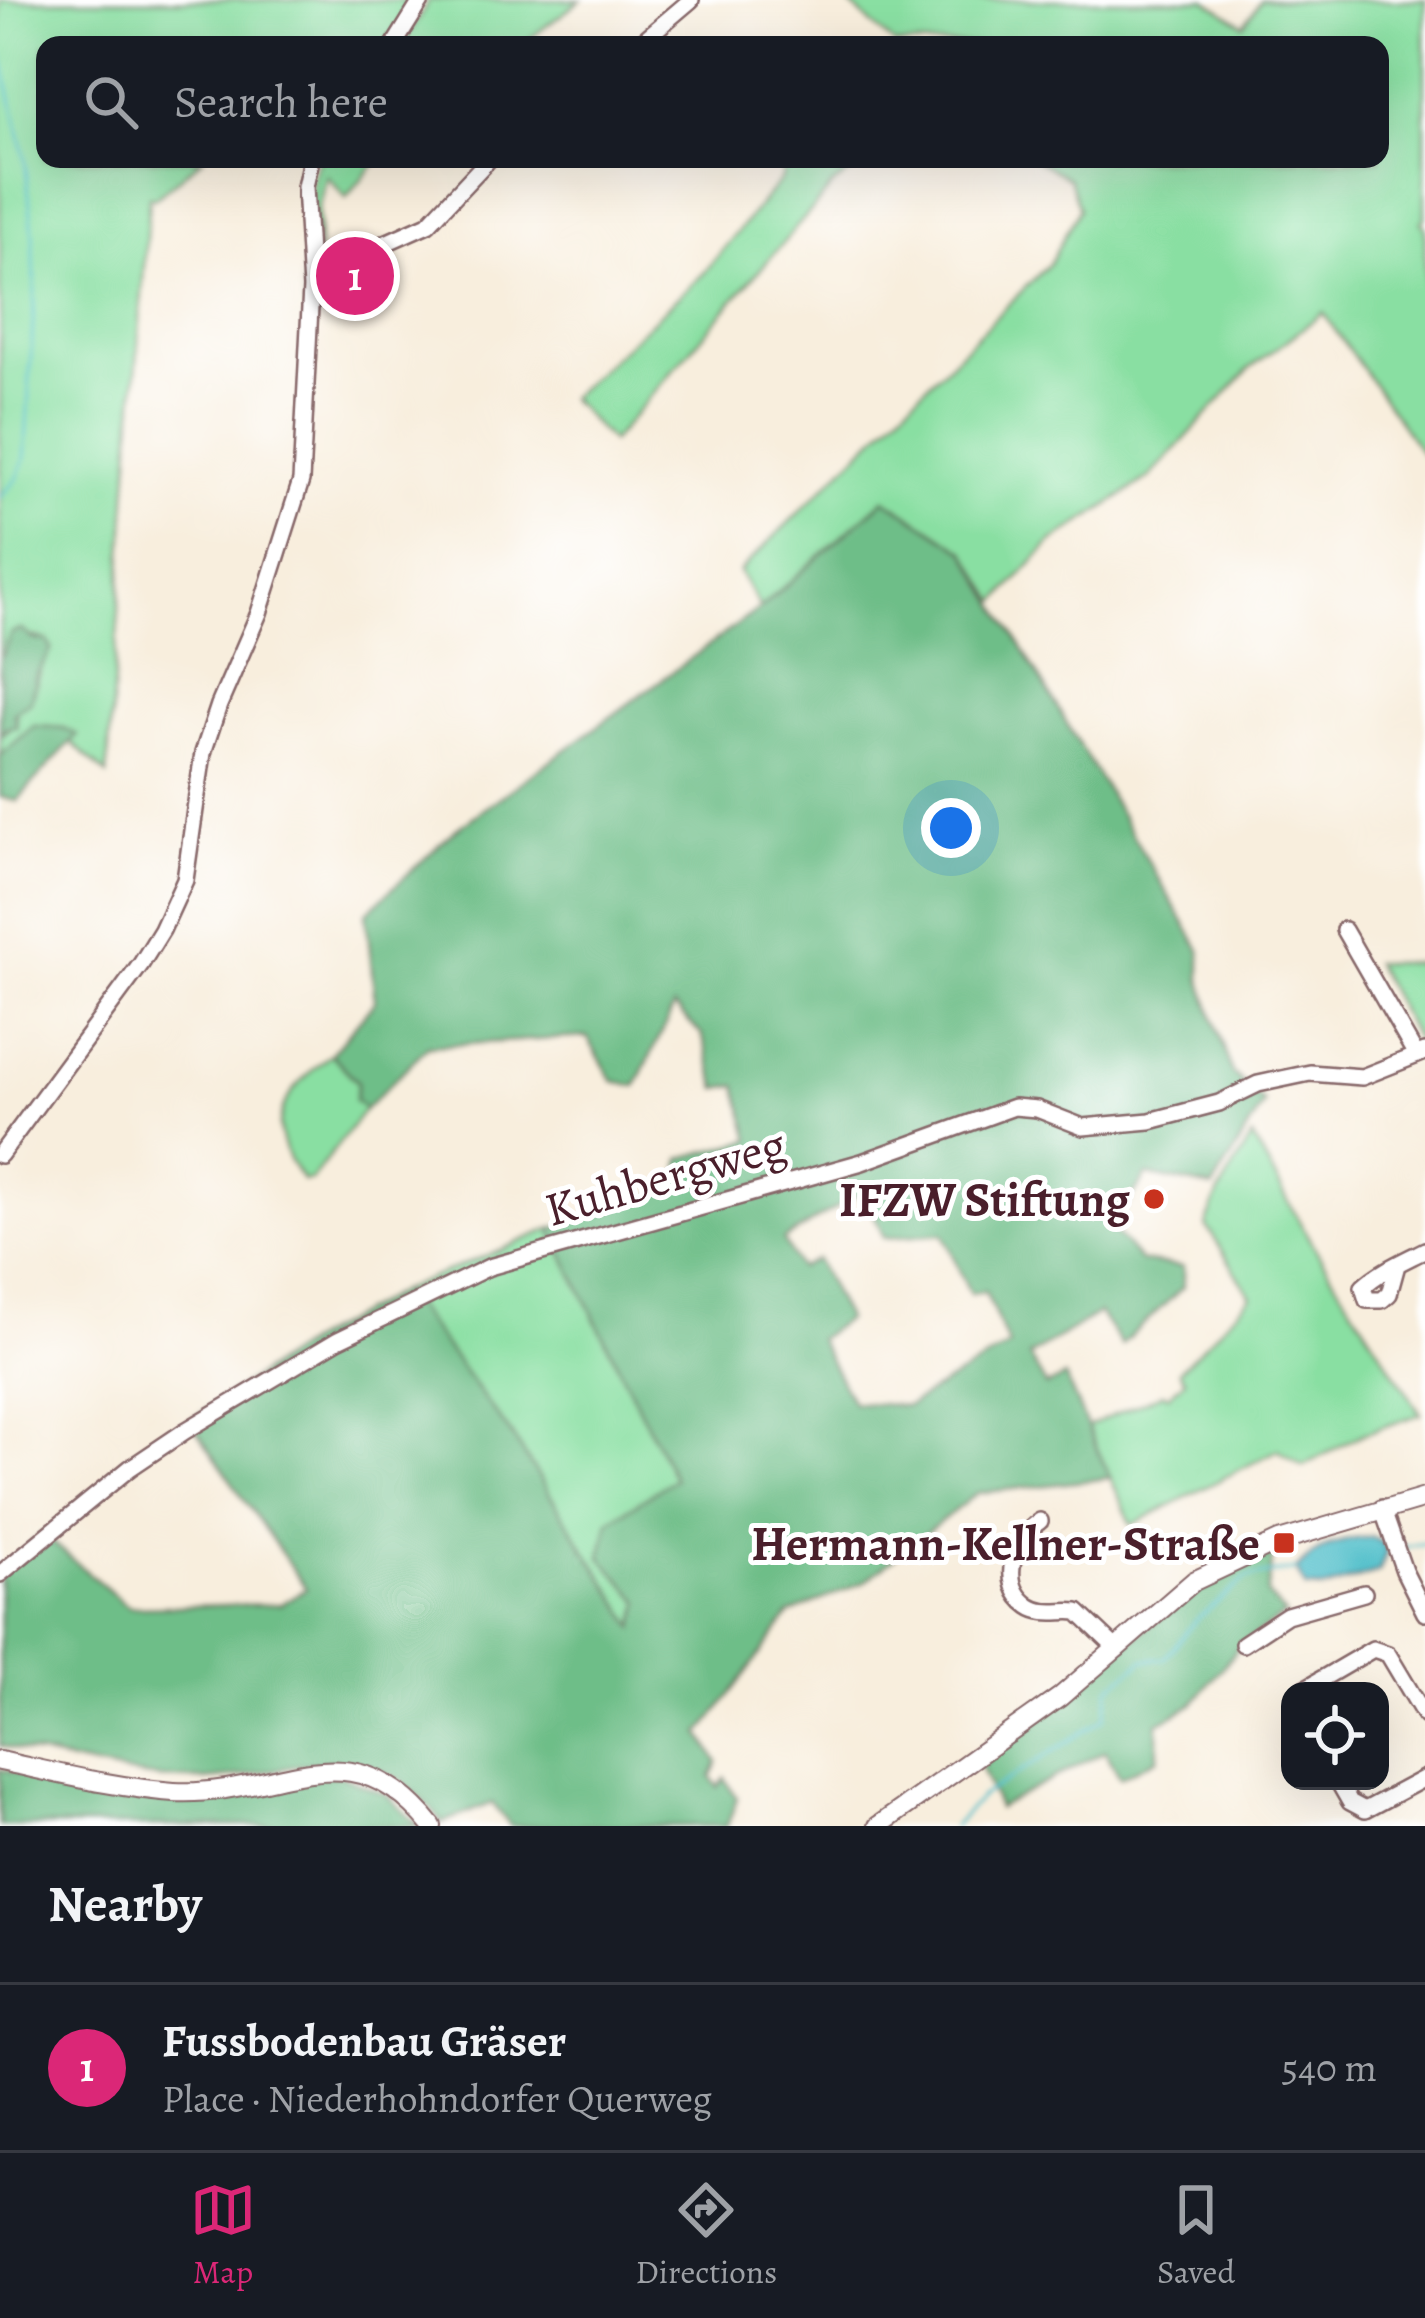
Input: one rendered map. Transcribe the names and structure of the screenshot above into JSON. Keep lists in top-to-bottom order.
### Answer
{
  "streets": {
    "street": ["Kuhbergweg"]
  },
  "places": {
    "other": ["IFZW Stiftung"],
    "transit": ["Hermann-Kellner-Straße"]
  },
  "page": {
    "search": "Search here",
    "pins": "1",
    "heading": "Nearby",
    "list": [
      {
        "mark": "1",
        "name": "Fussbodenbau Gräser",
        "note": "Place · Niederhohndorfer Querweg",
        "value": "540 m"
      }
    ],
    "nav": ["Map", "Directions", "Saved"]
  }
}
